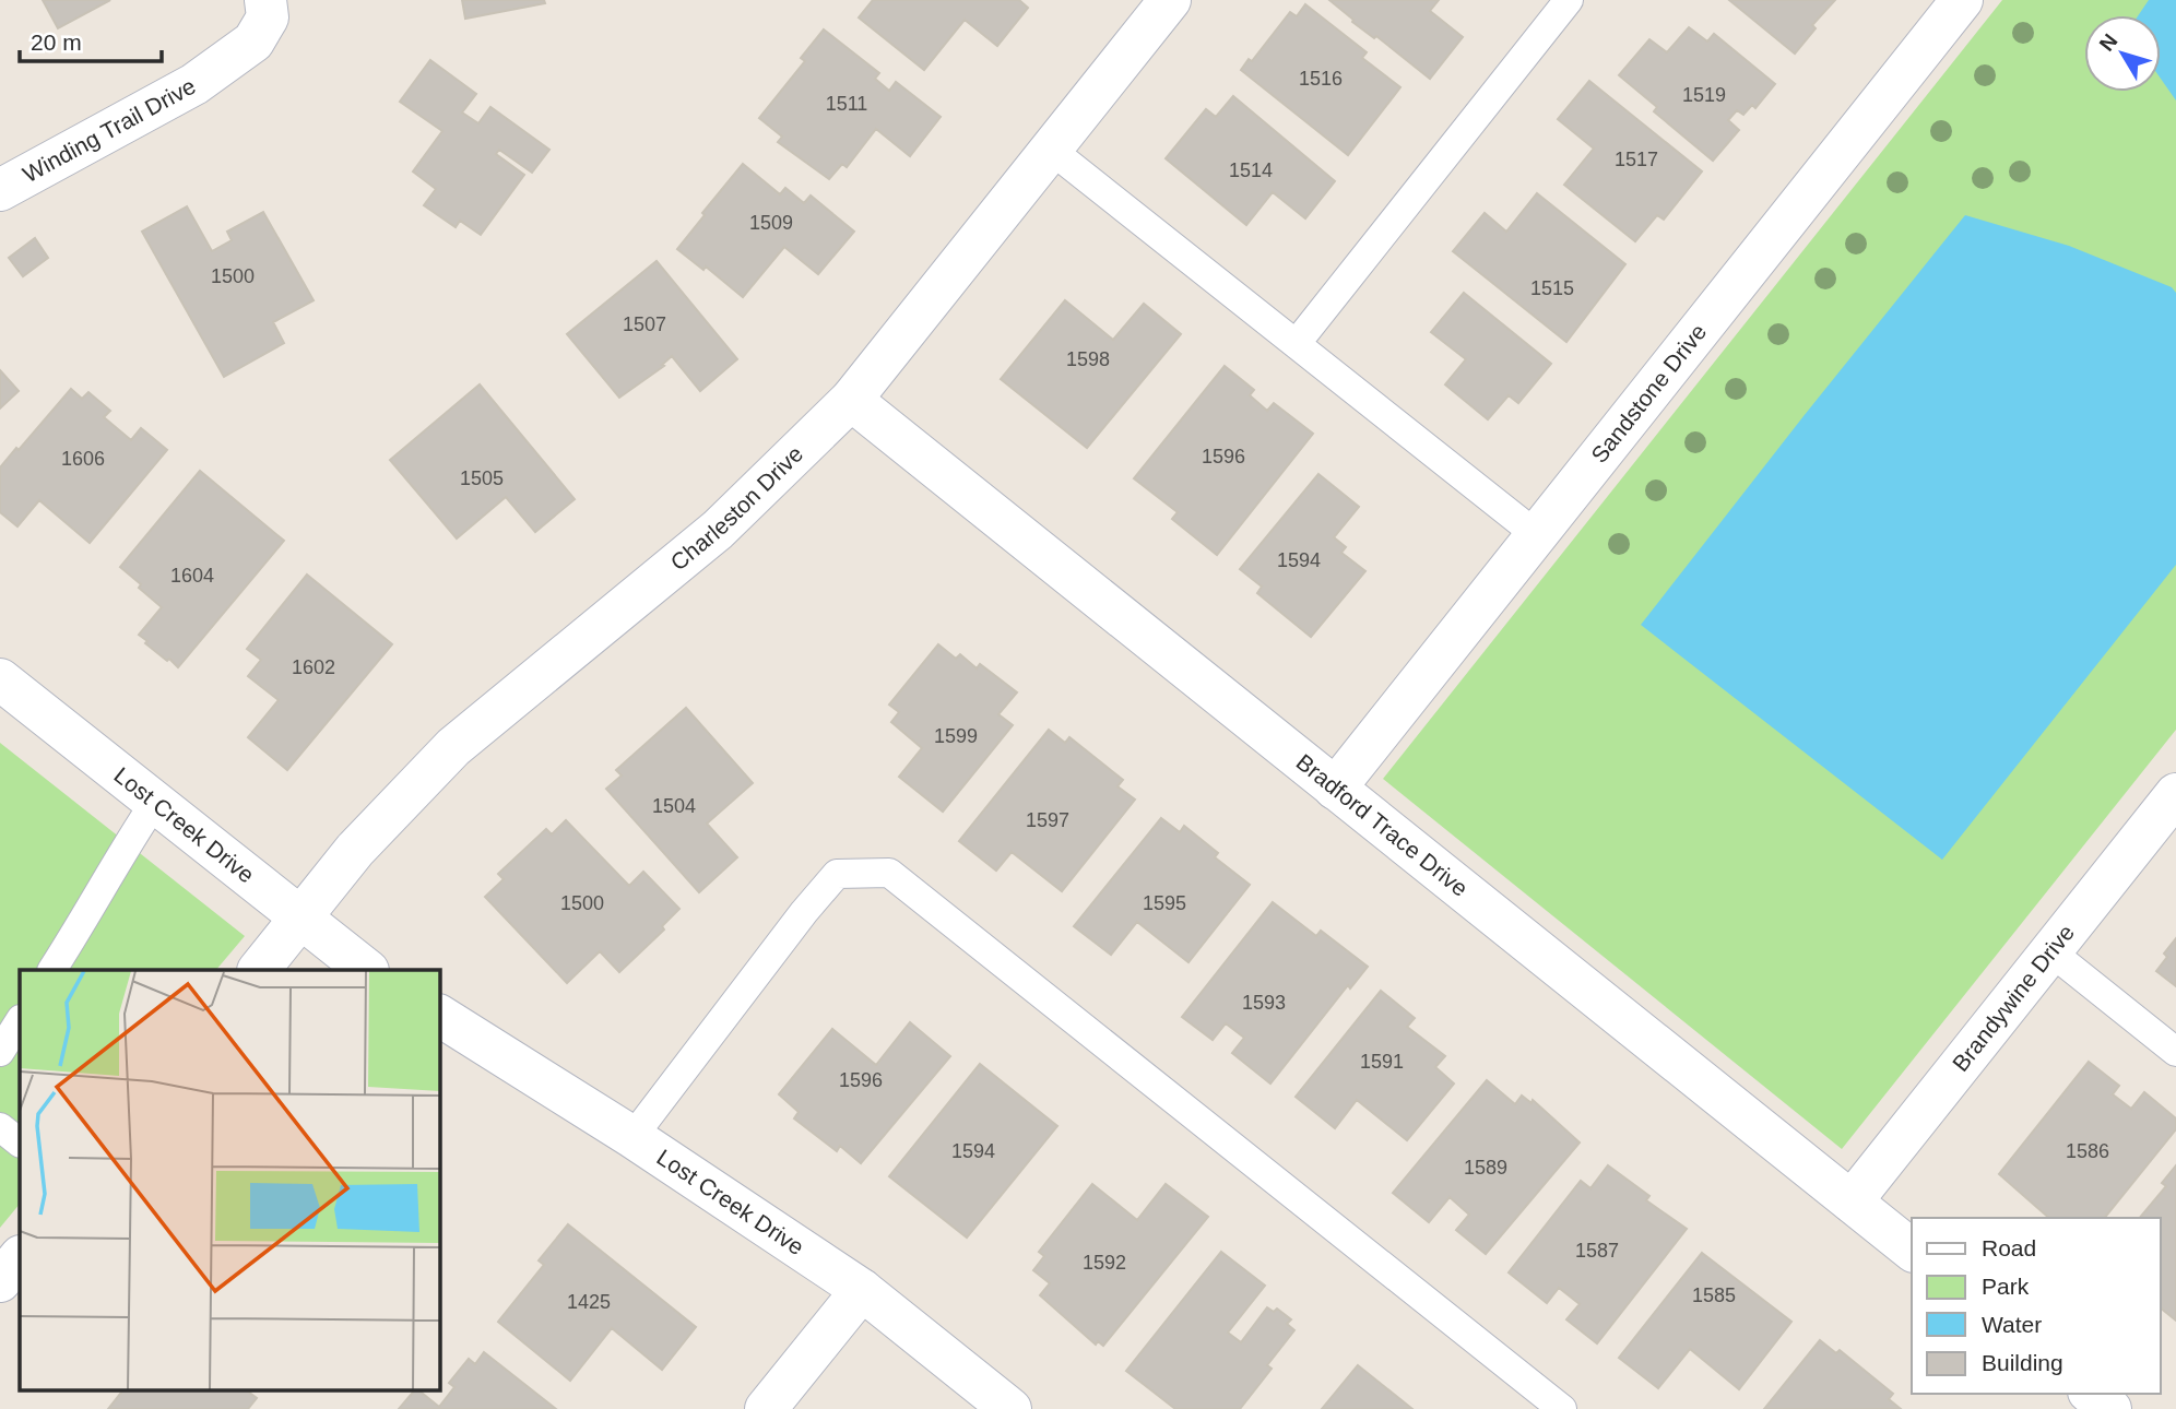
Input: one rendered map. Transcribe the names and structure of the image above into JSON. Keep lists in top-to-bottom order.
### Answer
{
  "streets": {
    "street": [
      "Winding Trail Drive",
      "Sandstone Drive",
      "Charleston Drive",
      "Lost Creek Drive",
      "Bradford Trace Drive",
      "Brandywine Drive"
    ]
  },
  "crossings": [
    ["Sandstone Drive", "Bradford Trace Drive"],
    ["Charleston Drive", "Lost Creek Drive"],
    ["Charleston Drive", "Bradford Trace Drive"],
    ["Bradford Trace Drive", "Brandywine Drive"]
  ],
  "house_numbers": [
    "1516",
    "1519",
    "1511",
    "1517",
    "1514",
    "1509",
    "1500",
    "1515",
    "1507",
    "1598",
    "1596",
    "1606",
    "1505",
    "1594",
    "1604",
    "1602",
    "1599",
    "1504",
    "1597",
    "1500",
    "1595",
    "1593",
    "1591",
    "1596",
    "1594",
    "1586",
    "1589",
    "1587",
    "1592",
    "1585",
    "1425"
  ],
  "legend": [
    "Road",
    "Park",
    "Water",
    "Building"
  ],
  "scale_bar": "20 m",
  "north": "top left"
}
